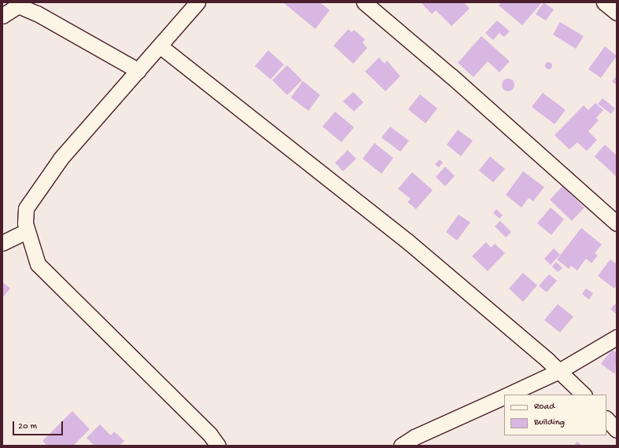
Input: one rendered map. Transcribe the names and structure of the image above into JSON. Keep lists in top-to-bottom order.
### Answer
{
  "legend": ["Road", "Building"],
  "scale_bar": "20 m"
}
